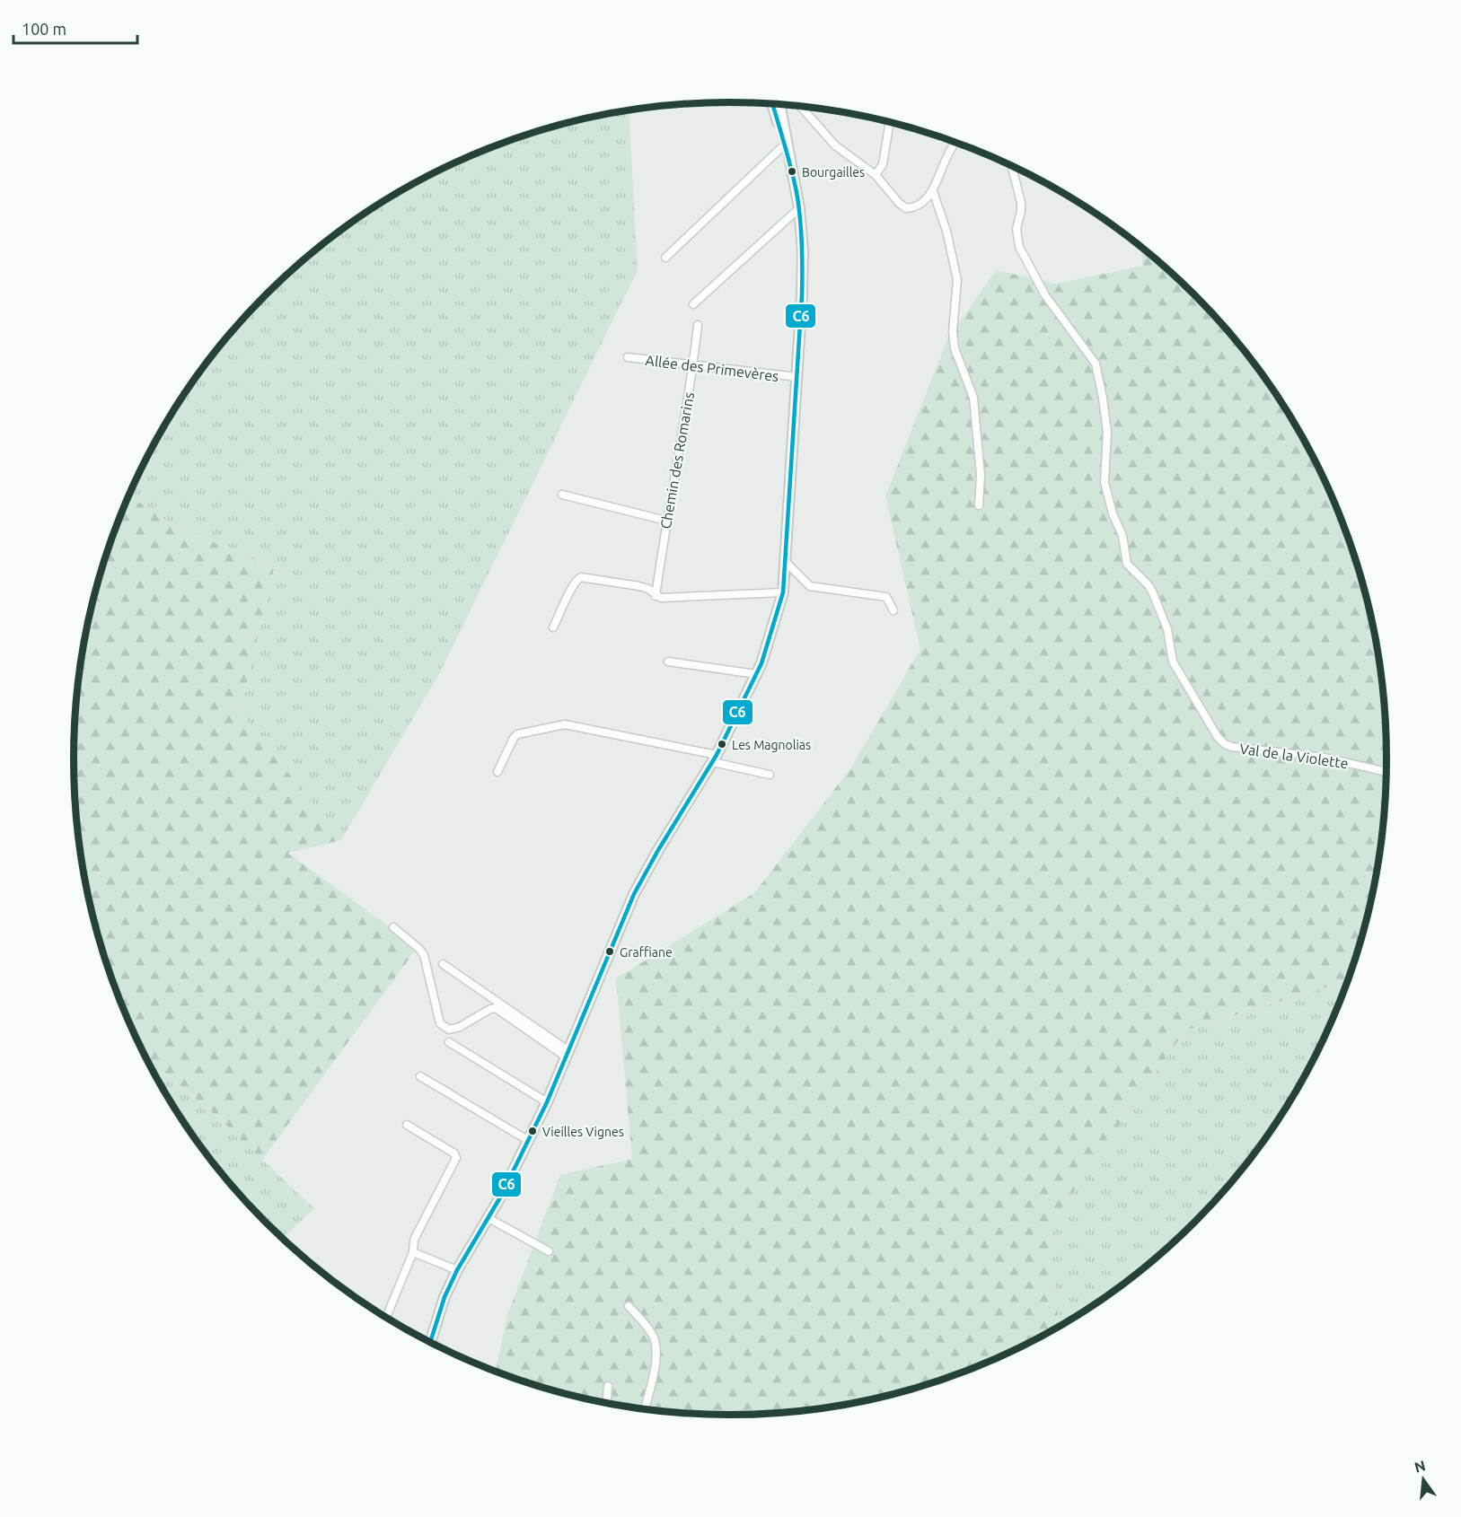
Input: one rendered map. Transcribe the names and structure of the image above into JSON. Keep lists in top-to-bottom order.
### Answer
{
  "streets": {
    "street": ["Allée des Primevères", "Chemin des Romarins", "Val de la Violette"]
  },
  "crossings": [
    ["Allée des Primevères", "Chemin des Romarins"]
  ],
  "places": [
    "Bourgailles",
    "Les Magnolias",
    "Graffiane",
    "Vieilles Vignes"
  ],
  "lines": ["transit line C6"],
  "scale_bar": "100 m",
  "north": "top"
}
